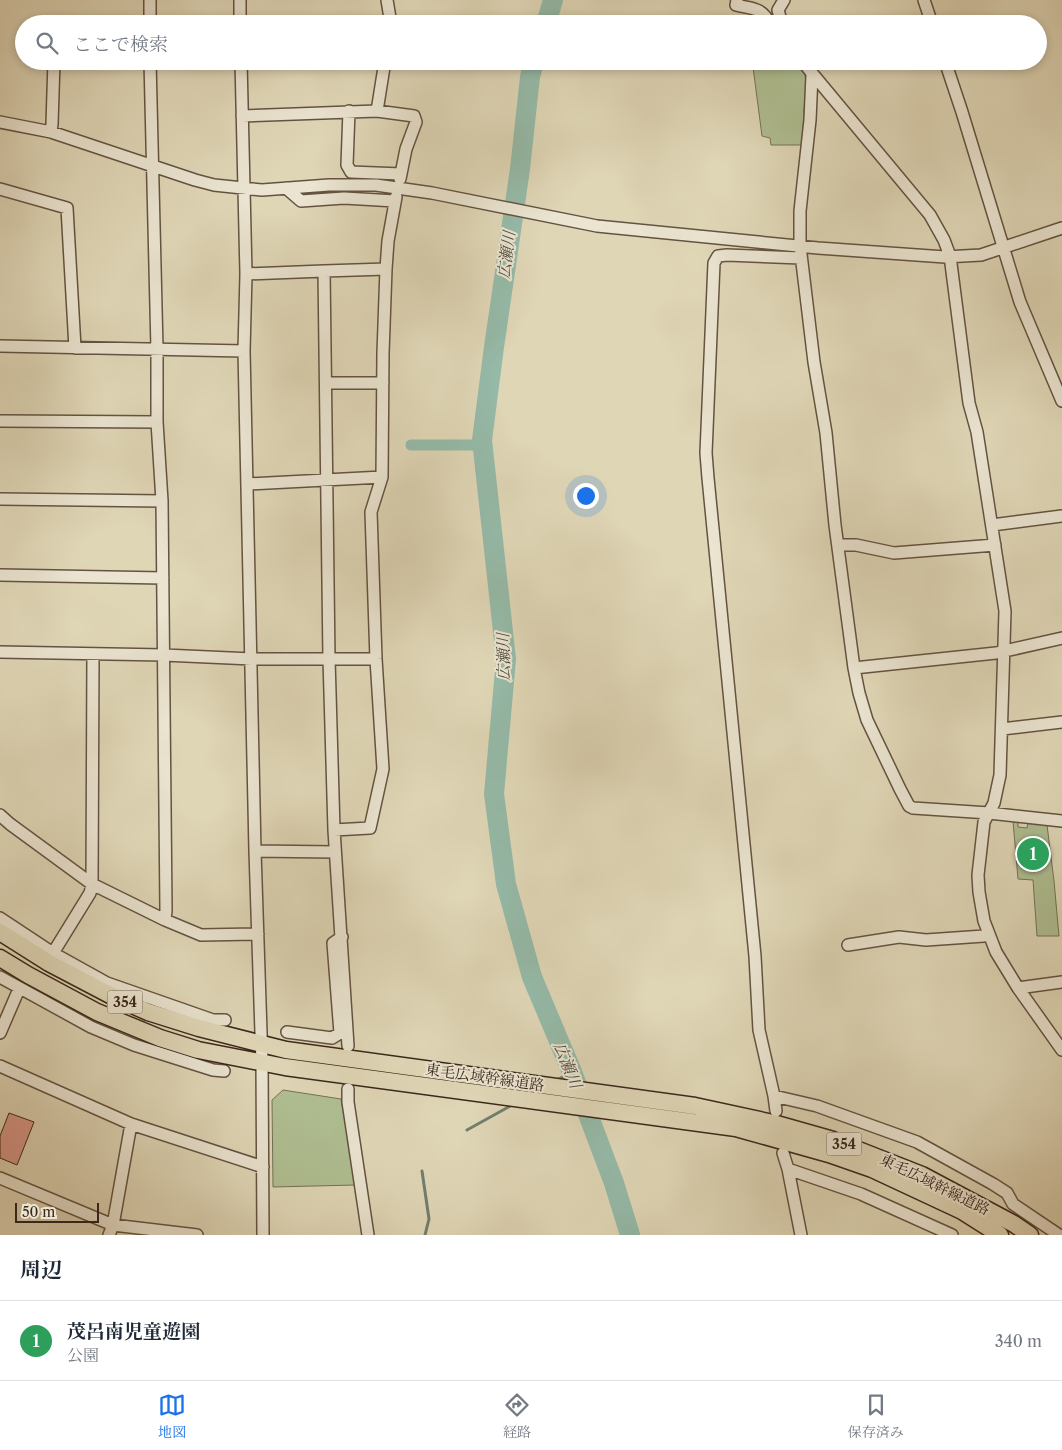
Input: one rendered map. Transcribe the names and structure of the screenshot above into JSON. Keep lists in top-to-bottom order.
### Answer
{
  "streets": {
    "highway": ["354", "東毛広域幹線道路"]
  },
  "water": ["広瀬川"],
  "scale_bar": "50 m",
  "page": {
    "search": "ここで検索",
    "pins": "1",
    "scale": "50 m",
    "heading": "周辺",
    "list": [
      {
        "mark": "1",
        "name": "茂呂南児童遊園",
        "note": "公園",
        "value": "340 m"
      }
    ],
    "nav": ["地図", "経路", "保存済み"]
  }
}
